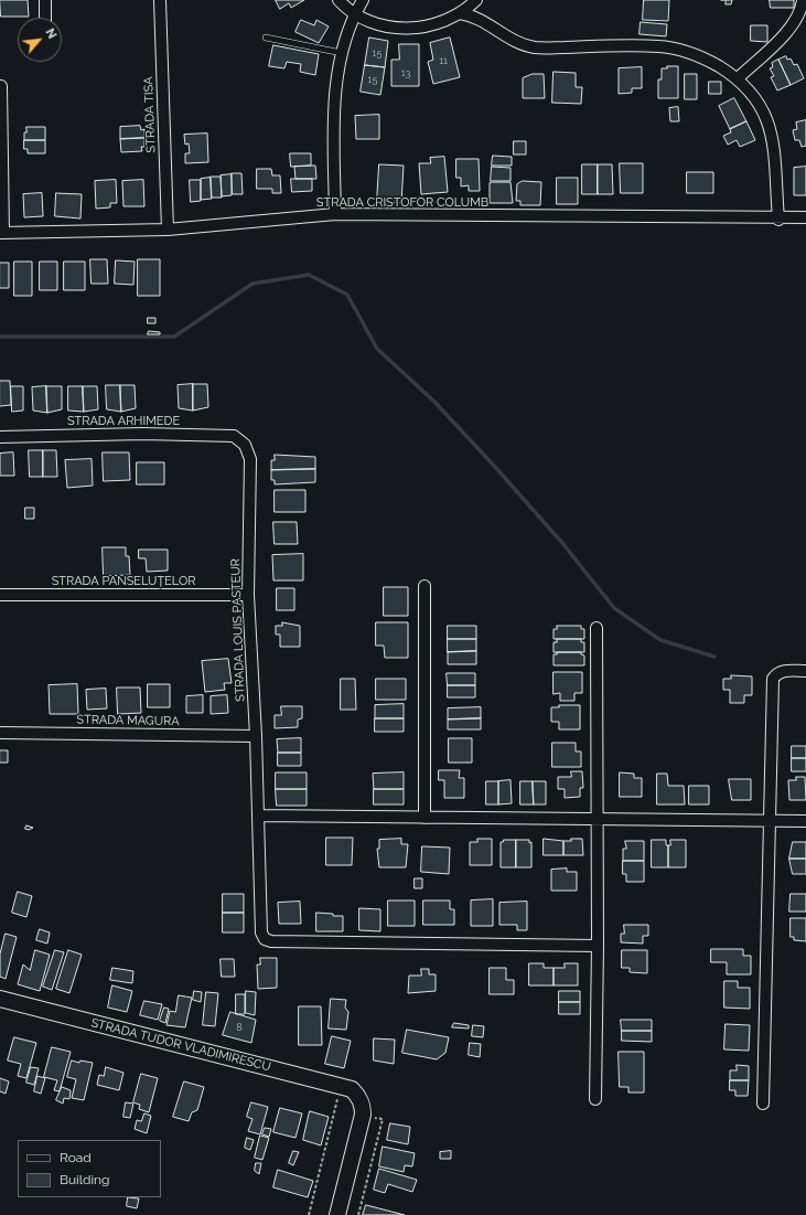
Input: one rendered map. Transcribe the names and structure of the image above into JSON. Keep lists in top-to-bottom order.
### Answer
{
  "streets": {
    "street": [
      "STRADA TISA",
      "STRADA CRISTOFOR COLUMB",
      "STRADA ARHIMEDE",
      "STRADA PANSELUȚELOR",
      "STRADA LOUIS PASTEUR",
      "STRADA MAGURA",
      "STRADA TUDOR VLADIMIRESCU"
    ]
  },
  "crossings": [
    ["STRADA TISA", "STRADA CRISTOFOR COLUMB"],
    ["STRADA ARHIMEDE", "STRADA LOUIS PASTEUR"],
    ["STRADA PANSELUȚELOR", "STRADA LOUIS PASTEUR"],
    ["STRADA LOUIS PASTEUR", "STRADA MAGURA"]
  ],
  "house_numbers": [
    "15",
    "11",
    "13",
    "15",
    "8"
  ],
  "legend": ["Road", "Building"],
  "north": "top right"
}
